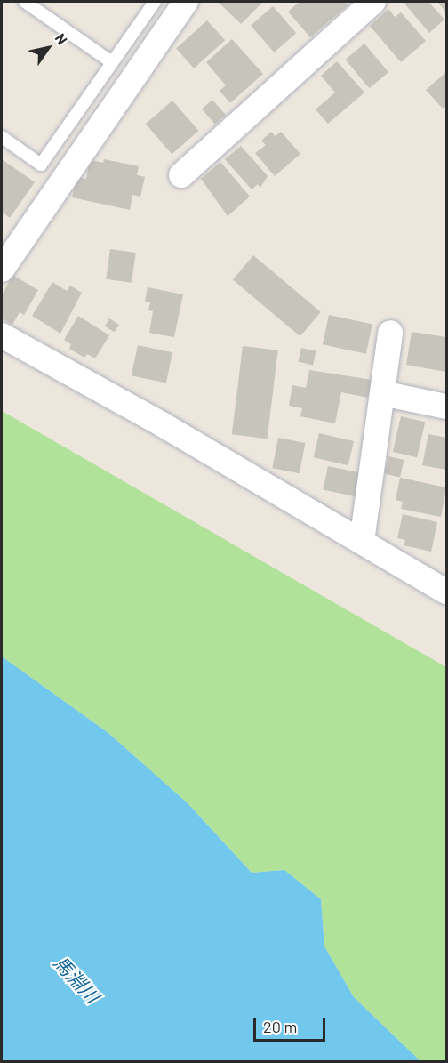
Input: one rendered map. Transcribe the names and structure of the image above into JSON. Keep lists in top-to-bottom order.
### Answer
{
  "water": ["馬淵川"],
  "scale_bar": "20 m",
  "north": "top right"
}
